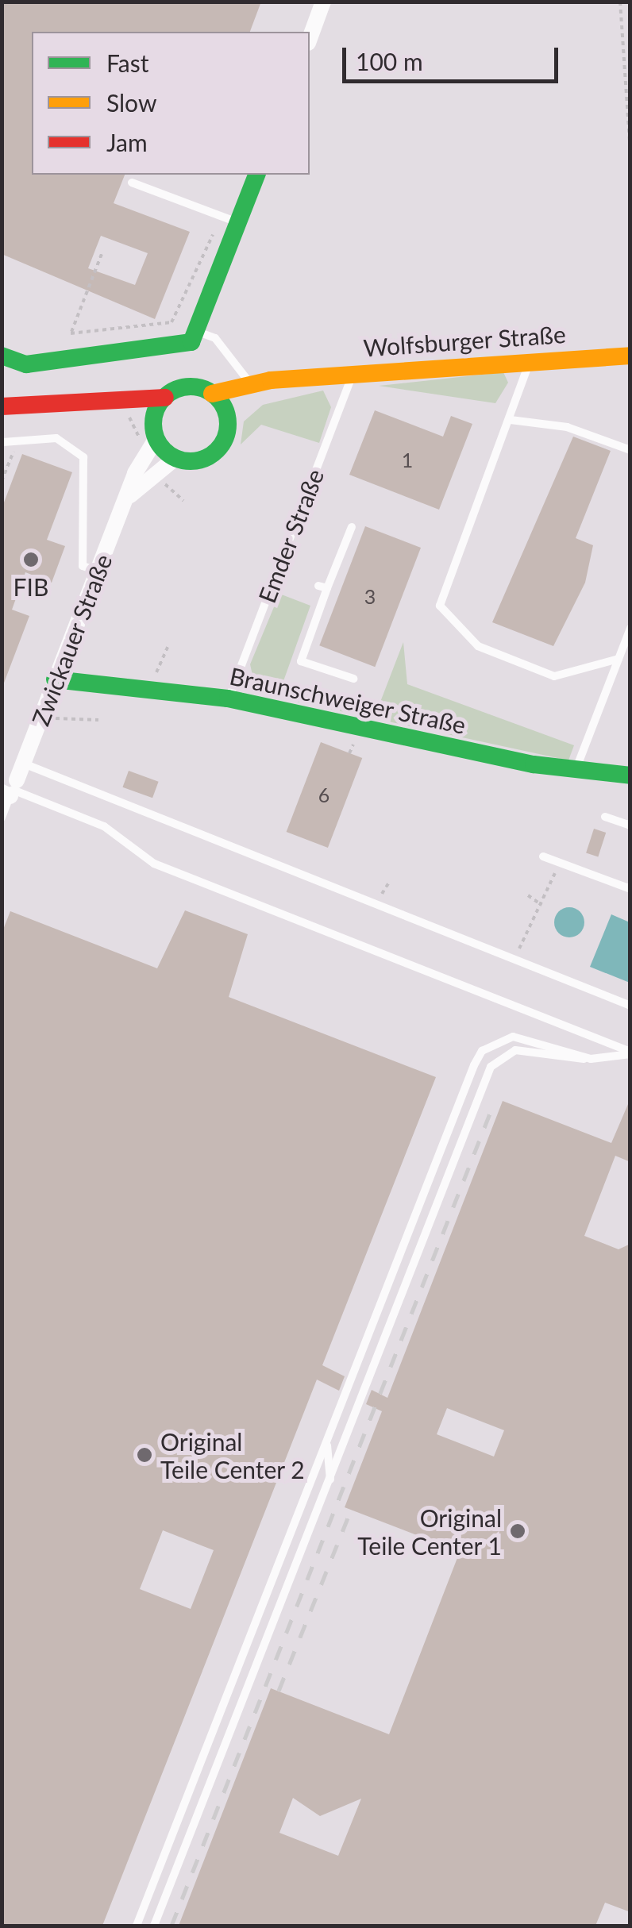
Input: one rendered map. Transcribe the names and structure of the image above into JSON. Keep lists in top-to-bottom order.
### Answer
{
  "streets": {
    "street": ["Wolfsburger Straße", "Zwickauer Straße", "Braunschweiger Straße"],
    "lane": ["Emder Straße"]
  },
  "crossings": [
    ["Wolfsburger Straße", "Emder Straße"],
    ["Wolfsburger Straße", "Zwickauer Straße"],
    ["Emder Straße", "Braunschweiger Straße"],
    ["Zwickauer Straße", "Braunschweiger Straße"]
  ],
  "places": ["FIB", "Original Teile Center 2", "Original Teile Center 1"],
  "house_numbers": ["1", "3", "6"],
  "legend": ["Fast", "Slow", "Jam"],
  "scale_bar": "100 m"
}
